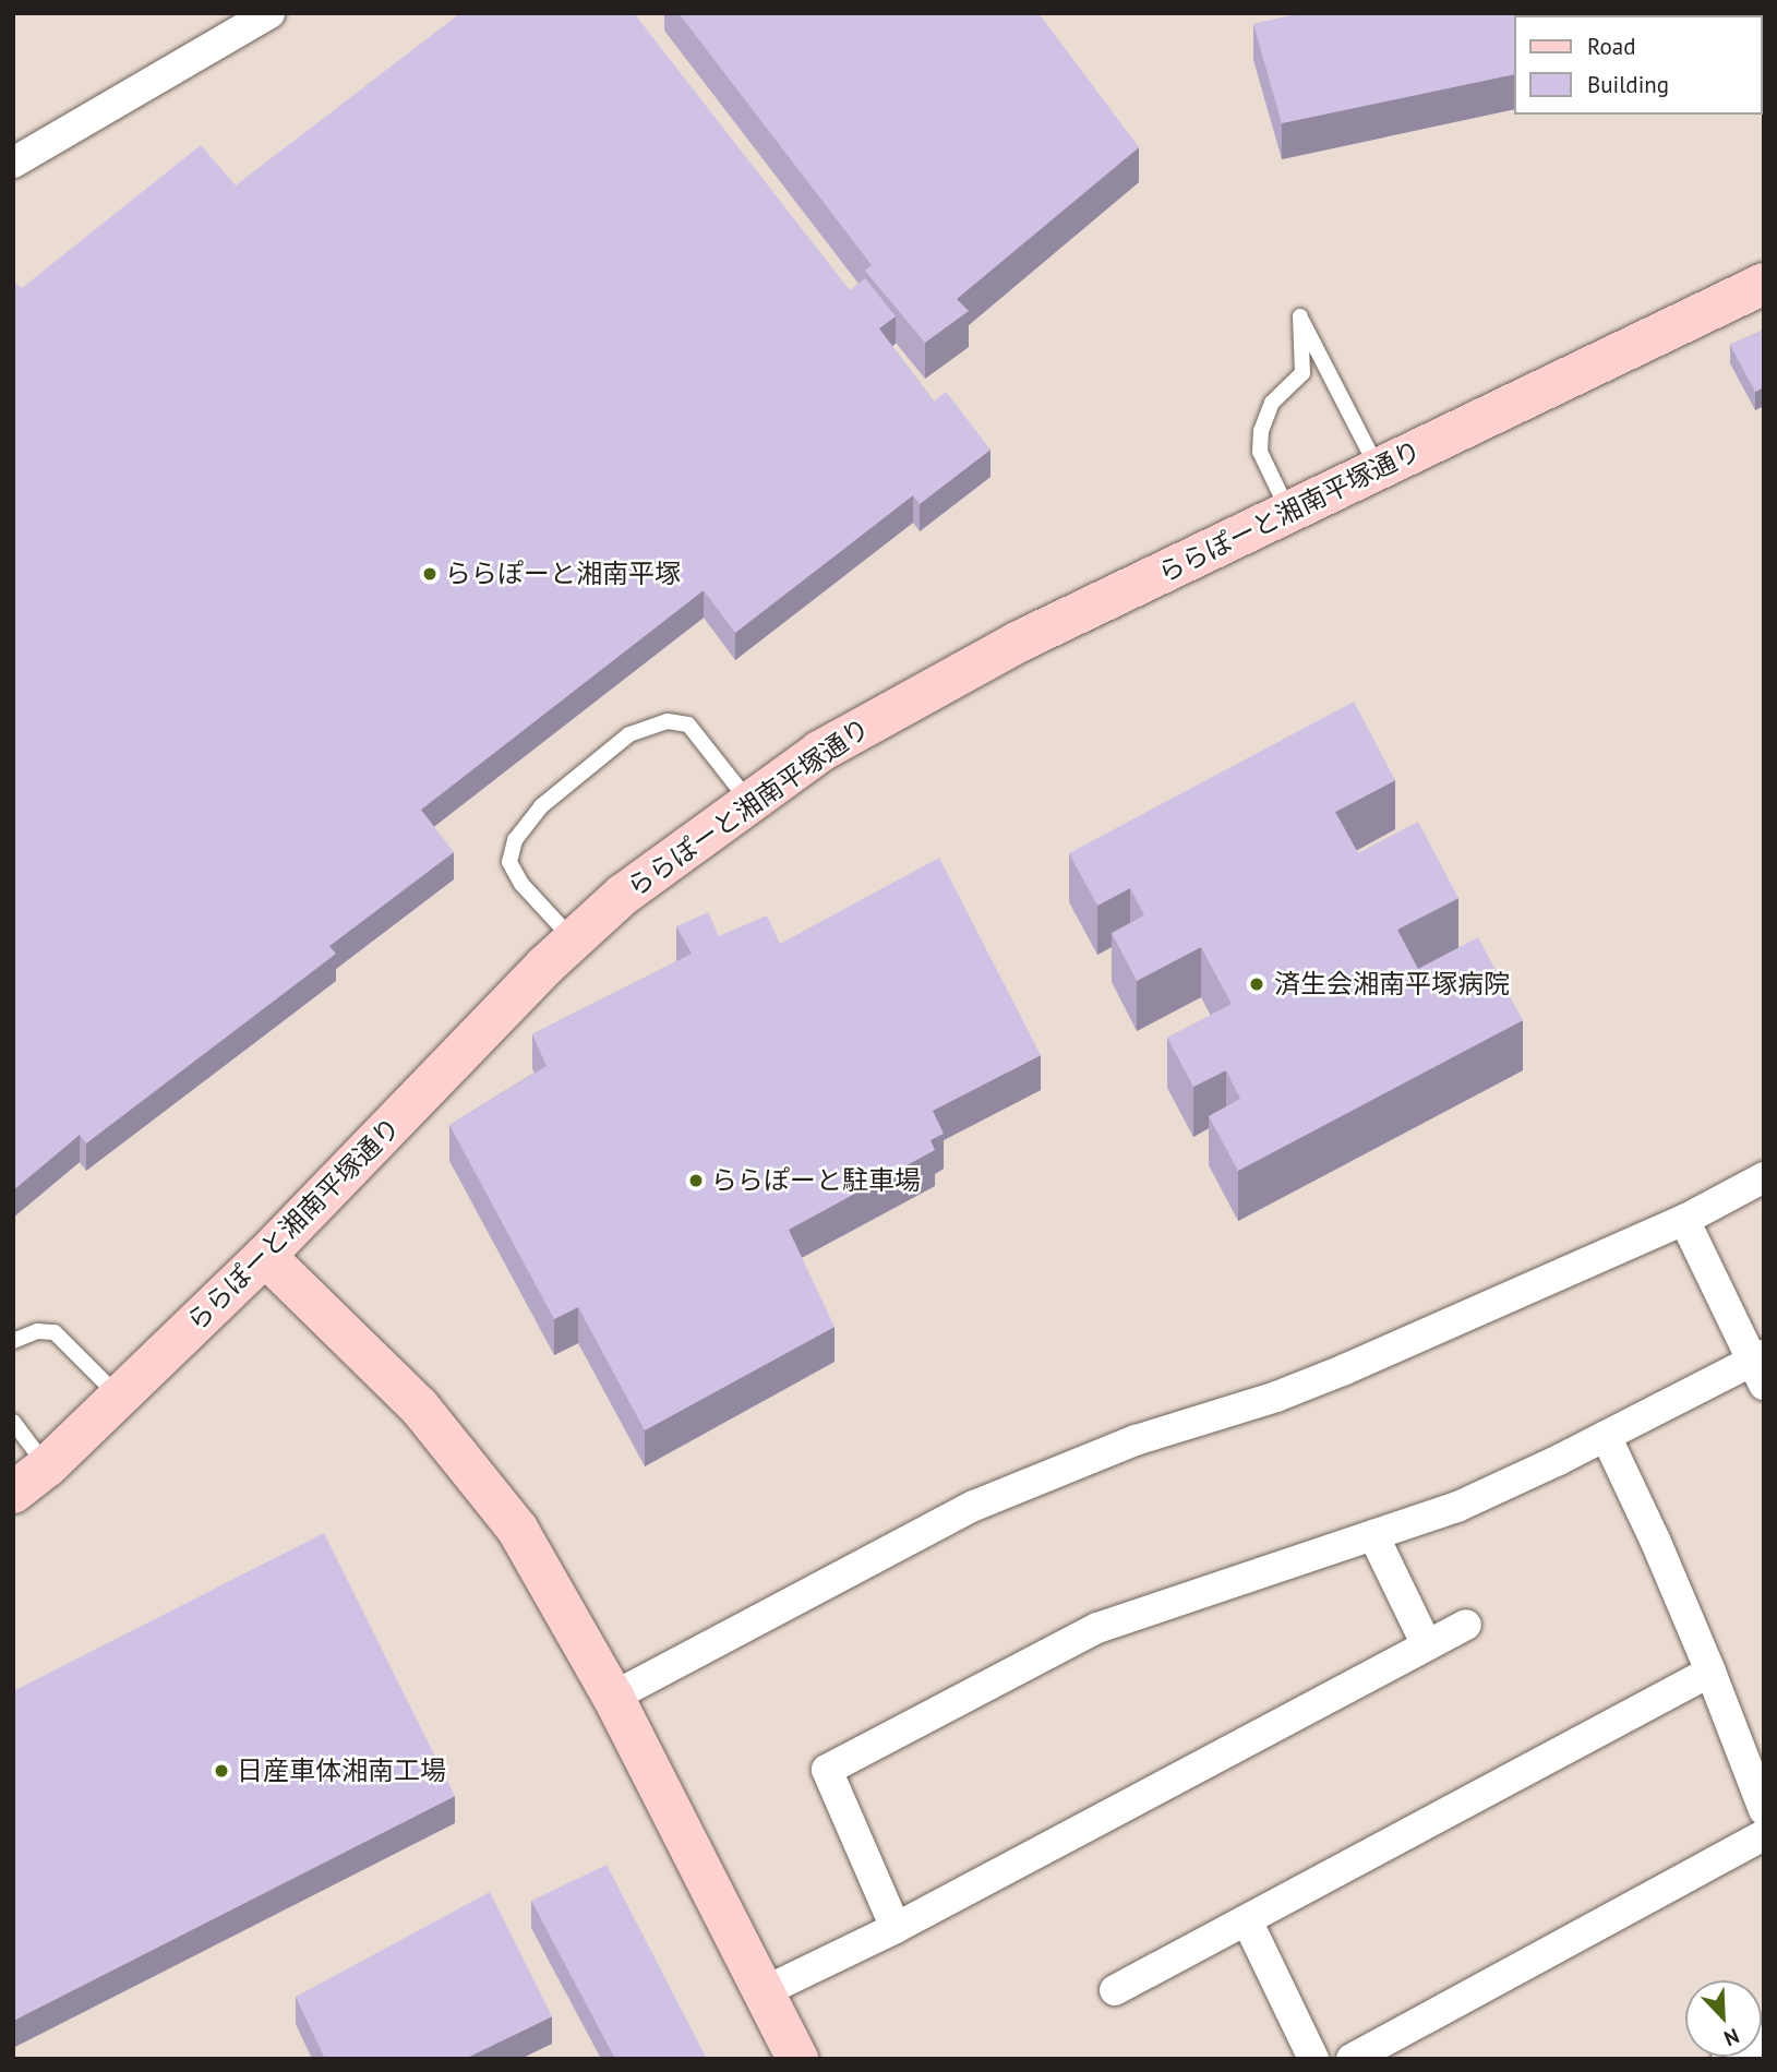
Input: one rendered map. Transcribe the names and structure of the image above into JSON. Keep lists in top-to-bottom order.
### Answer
{
  "streets": {
    "street": ["ららぽーと湘南平塚通り"]
  },
  "places": [
    "ららぽーと湘南平塚",
    "済生会湘南平塚病院",
    "ららぽーと駐車場",
    "日産車体湘南工場"
  ],
  "legend": ["Road", "Building"],
  "north": "bottom right"
}
